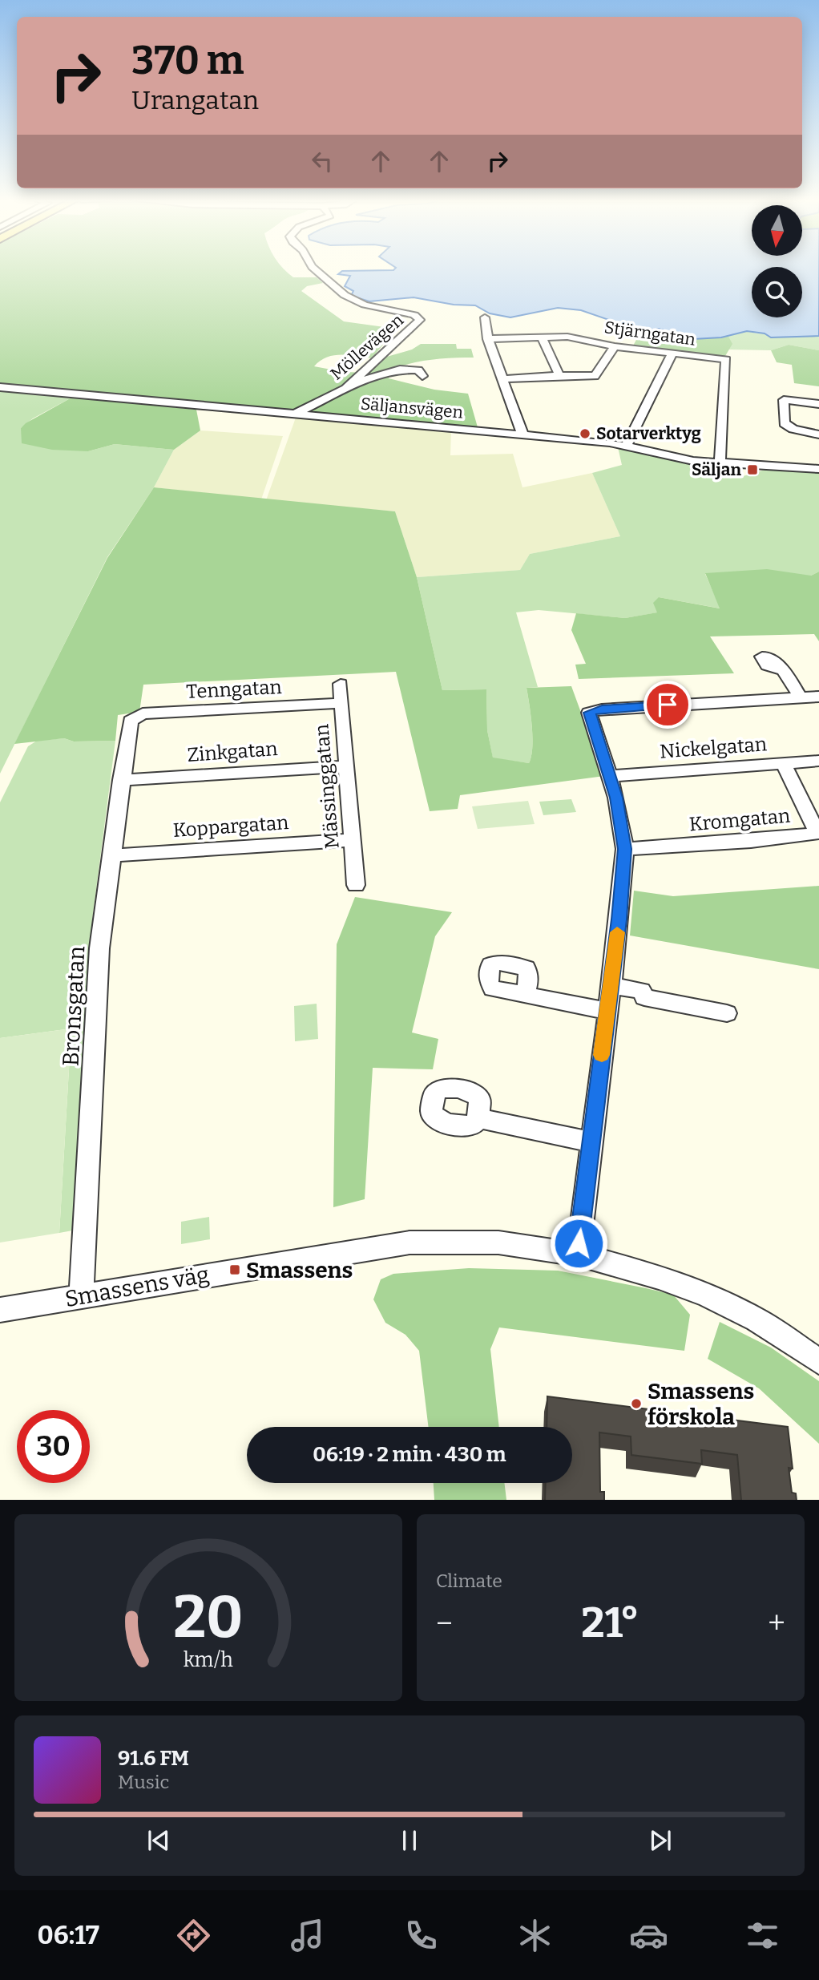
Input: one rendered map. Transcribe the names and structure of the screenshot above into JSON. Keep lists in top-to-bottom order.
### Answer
{
  "streets": {
    "street": [
      "Stjärngatan",
      "Möllevägen",
      "Säljansvägen",
      "Tenngatan",
      "Nickelgatan",
      "Zinkgatan",
      "Mässinggatan",
      "Kromgatan",
      "Koppargatan",
      "Bronsgatan",
      "Smassens väg"
    ]
  },
  "crossings": [
    ["Stjärngatan", "Säljansvägen"],
    ["Möllevägen", "Säljansvägen"],
    ["Tenngatan", "Mässinggatan"],
    ["Tenngatan", "Bronsgatan"],
    ["Nickelgatan", "Kromgatan"],
    ["Zinkgatan", "Mässinggatan"],
    ["Zinkgatan", "Bronsgatan"],
    ["Mässinggatan", "Koppargatan"],
    ["Koppargatan", "Bronsgatan"],
    ["Bronsgatan", "Smassens väg"]
  ],
  "places": {
    "other": ["Sotarverktyg", "Smassens förskola"],
    "transit": ["Säljan", "Smassens"]
  },
  "north": "bottom",
  "page": {
    "turn": ["370 m", "Urangatan"],
    "limit": "30",
    "trip": "06:19 · 2 min · 430 m",
    "tile": "Climate",
    "heat": ["−", "21°", "+"],
    "song": ["91.6 FM", "Music"],
    "tabs": "06:17",
    "gauge": ["20", "km/h"]
  }
}
